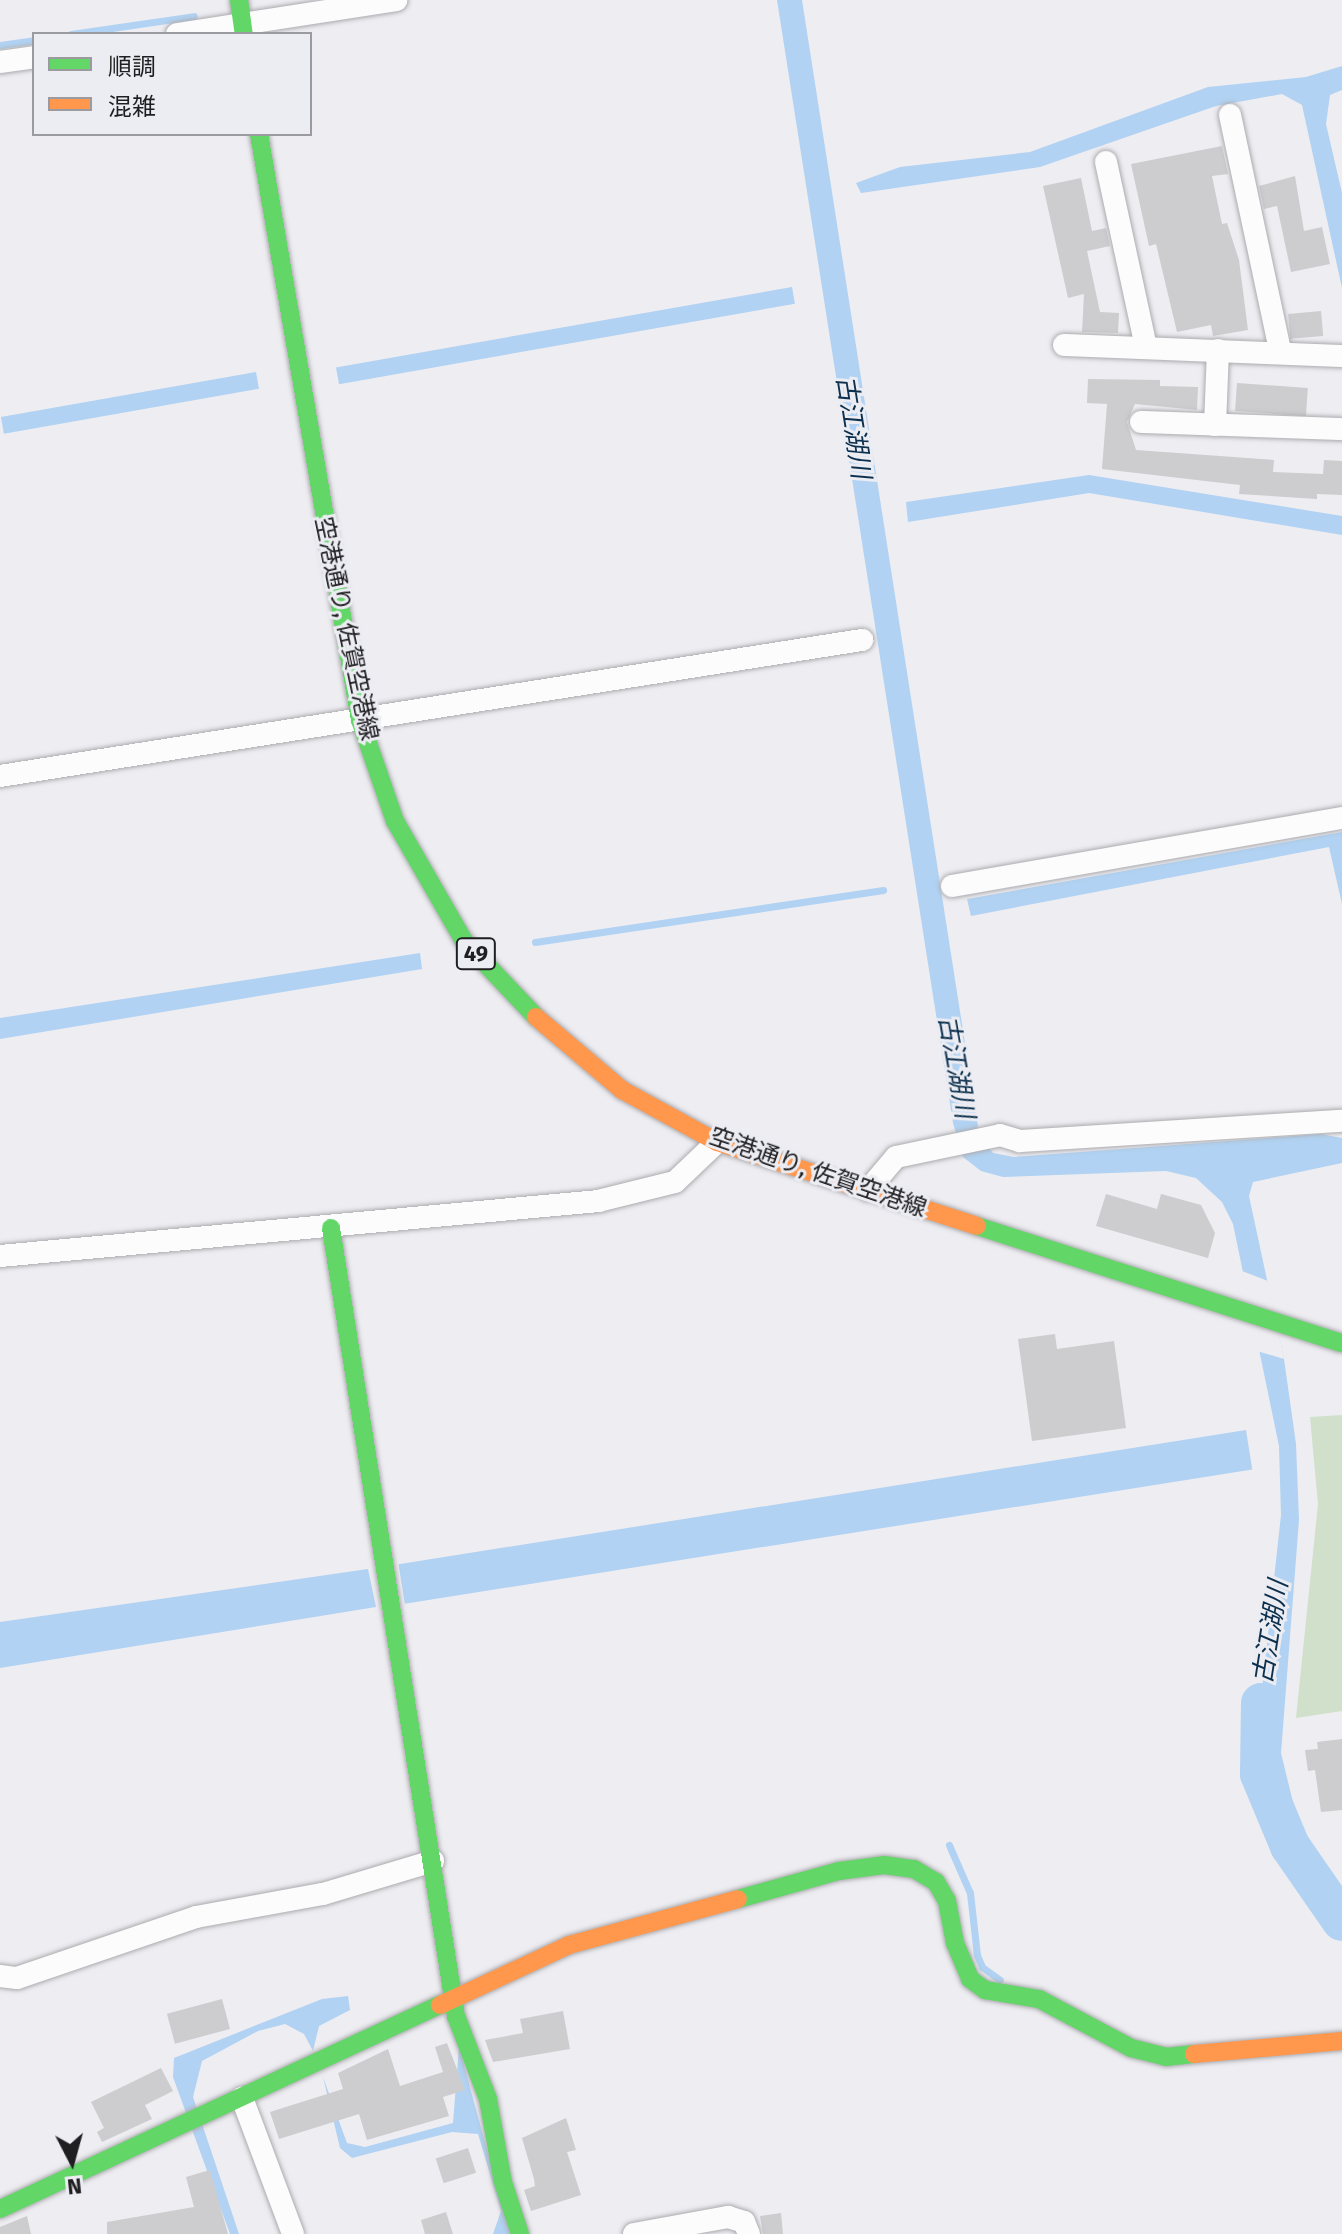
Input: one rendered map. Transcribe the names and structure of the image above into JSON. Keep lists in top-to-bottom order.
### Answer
{
  "streets": {
    "street": ["空港通り, 佐賀空港線", "49"]
  },
  "water": ["古江湖川"],
  "legend": ["順調", "混雑"],
  "north": "bottom"
}
